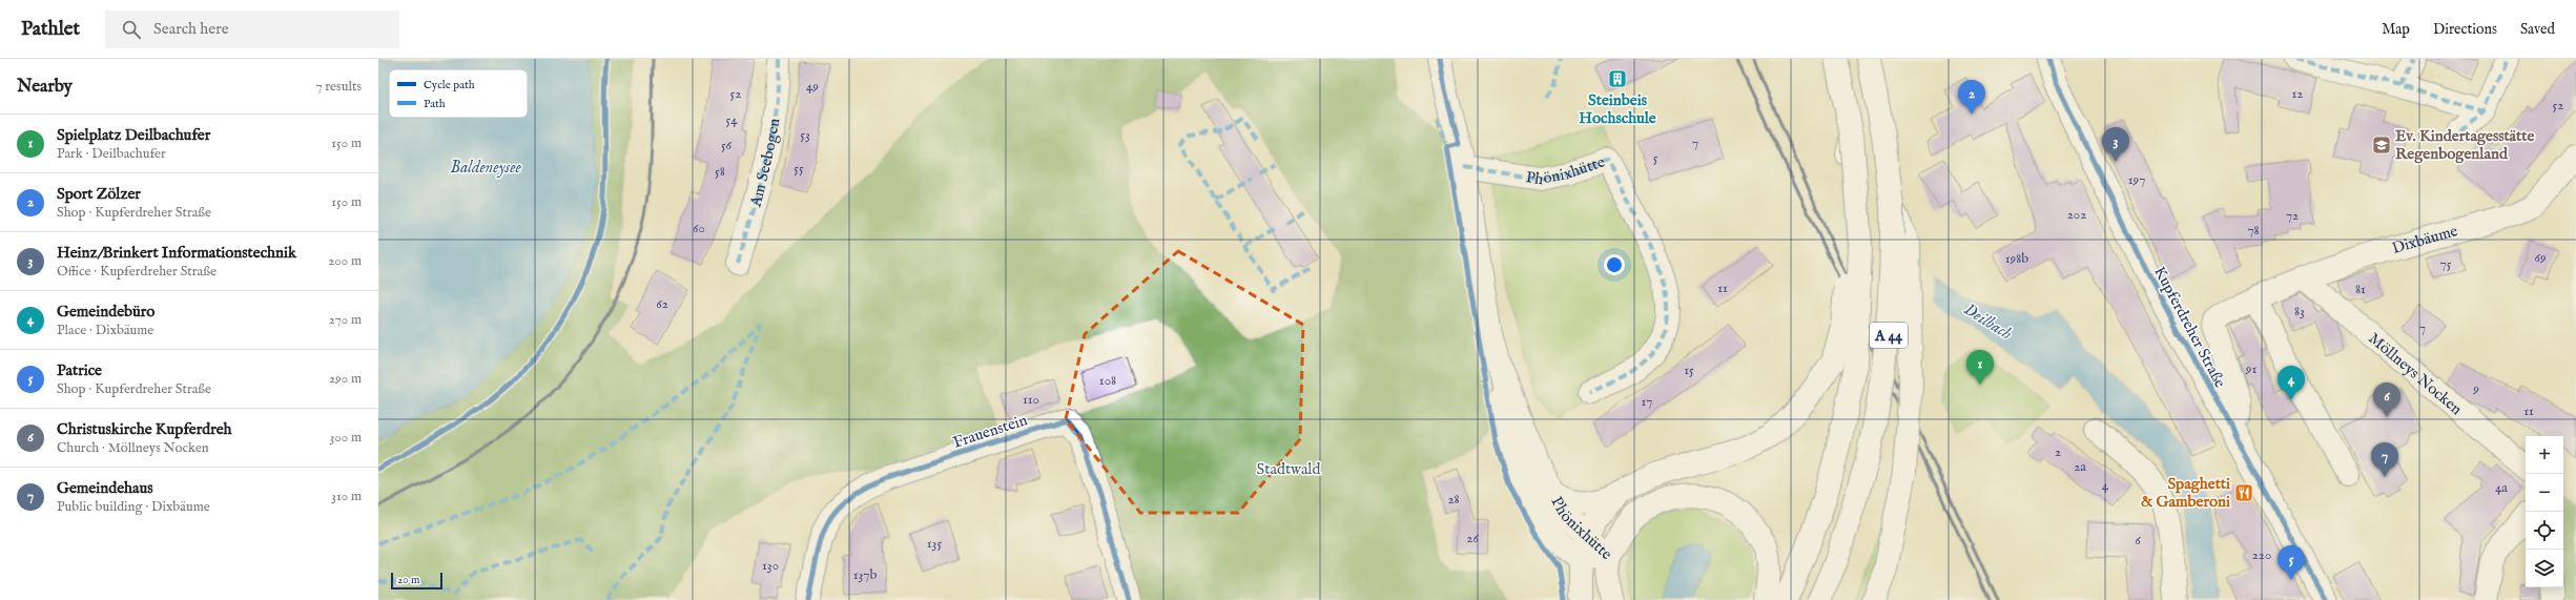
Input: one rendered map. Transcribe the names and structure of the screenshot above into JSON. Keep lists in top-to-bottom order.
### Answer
{
  "streets": {
    "main road": [
      "Am Seebogen",
      "Phönixhütte",
      "Dixbäume",
      "Kupferdreher Straße",
      "A 44",
      "Möllneys Nocken",
      "Frauenstein"
    ]
  },
  "crossings": [
    ["Dixbäume", "Kupferdreher Straße"],
    ["Dixbäume", "Möllneys Nocken"]
  ],
  "water": ["Baldeneysee", "Deilbach"],
  "parks": ["Stadtwald"],
  "places": {
    "building": ["Steinbeis Hochschule"],
    "school or university": ["Ev. Kindertagesstätte Regenbogenland"],
    "restaurant": ["Spaghetti & Gamberoni"]
  },
  "house_numbers": [
    "49",
    "52",
    "12",
    "52",
    "54",
    "53",
    "7",
    "56",
    "5",
    "55",
    "58",
    "197",
    "202",
    "72",
    "60",
    "78",
    "69",
    "198b",
    "75",
    "11",
    "81",
    "62",
    "83",
    "7",
    "91",
    "15",
    "108",
    "9",
    "110",
    "17",
    "11",
    "2",
    "2a",
    "4",
    "4a",
    "28",
    "26",
    "6",
    "135",
    "220",
    "130",
    "137b"
  ],
  "legend": ["Cycle path", "Path"],
  "scale_bar": "20 m",
  "page": {
    "header": "Pathlet",
    "search": "Search here",
    "nav": ["Map", "Directions", "Saved"],
    "heading": ["Nearby", "7 results"],
    "pins": [
      "2",
      "3",
      "1",
      "4",
      "6",
      "7",
      "5"
    ],
    "list": [
      {
        "mark": "1",
        "name": "Spielplatz Deilbachufer",
        "note": "Park · Deilbachufer",
        "value": "150 m"
      },
      {
        "mark": "2",
        "name": "Sport Zölzer",
        "note": "Shop · Kupferdreher Straße",
        "value": "150 m"
      },
      {
        "mark": "3",
        "name": "Heinz/Brinkert Informationstechnik",
        "note": "Office · Kupferdreher Straße",
        "value": "200 m"
      },
      {
        "mark": "4",
        "name": "Gemeindebüro",
        "note": "Place · Dixbäume",
        "value": "270 m"
      },
      {
        "mark": "5",
        "name": "Patrice",
        "note": "Shop · Kupferdreher Straße",
        "value": "290 m"
      },
      {
        "mark": "6",
        "name": "Christuskirche Kupferdreh",
        "note": "Church · Möllneys Nocken",
        "value": "300 m"
      },
      {
        "mark": "7",
        "name": "Gemeindehaus",
        "note": "Public building · Dixbäume",
        "value": "310 m"
      }
    ],
    "map_buttons": ["+", "−"],
    "scale": "20 m"
  }
}
